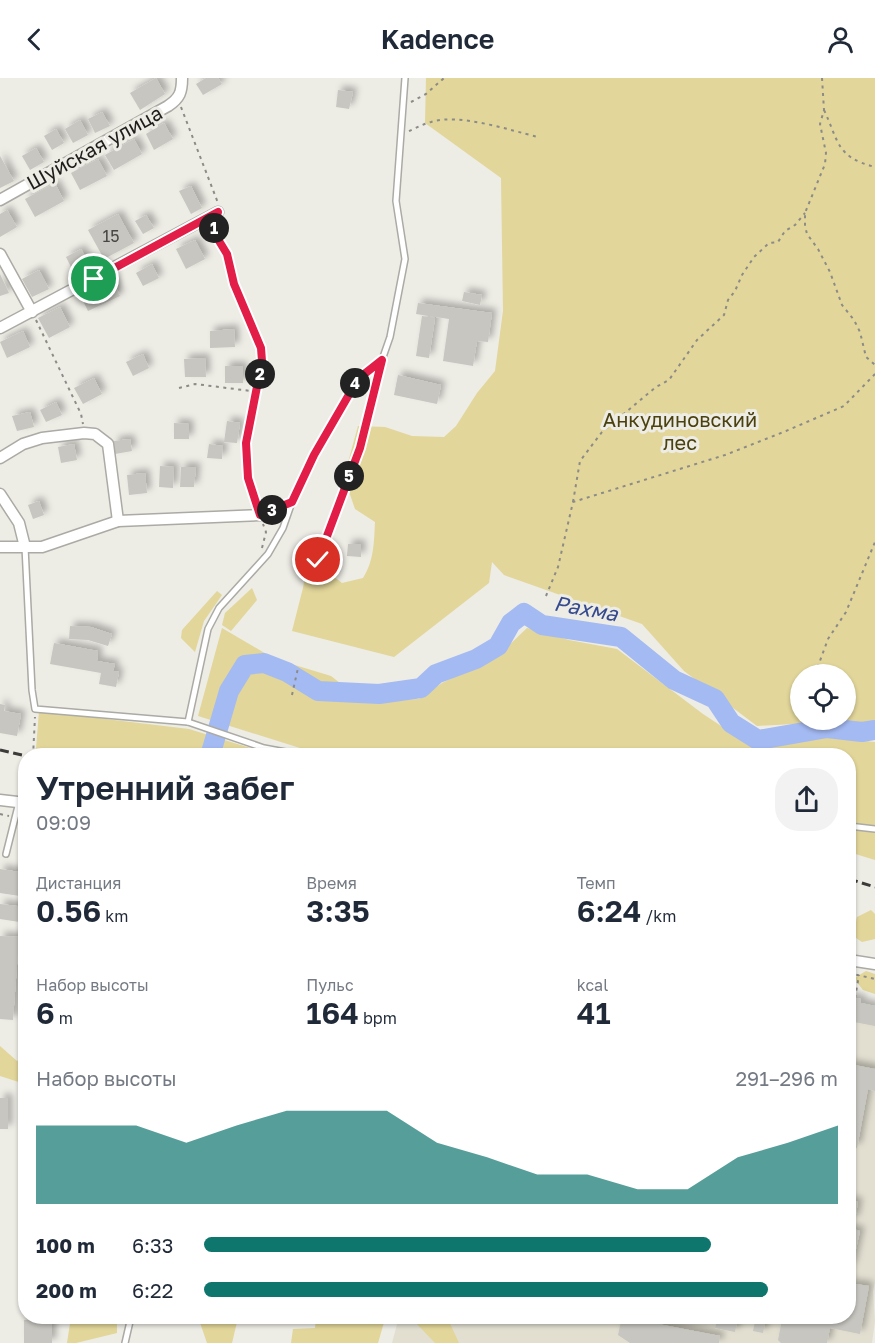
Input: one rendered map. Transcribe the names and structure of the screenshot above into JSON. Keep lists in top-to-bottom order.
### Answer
{
  "streets": {
    "street": ["Шуйская улица"]
  },
  "water": ["Рахма"],
  "parks": ["Анкудиновский лес"],
  "house_numbers": ["15"],
  "page": {
    "header": "Kadence",
    "pins": [
      "1",
      "2",
      "4",
      "5",
      "3"
    ],
    "heading": ["Утренний забег", "09:09"],
    "stats": [
      ["Дистанция", "0.56 km"],
      ["Время", "3:35"],
      ["Темп", "6:24 /km"],
      ["Набор высоты", "6 m"],
      ["Пульс", "164 bpm"],
      ["kcal", "41"]
    ],
    "chart": ["Набор высоты", "291–296 m"],
    "list": [
      {
        "name": "100 m",
        "note": "6:33"
      },
      {
        "name": "200 m",
        "note": "6:22"
      }
    ]
  }
}
